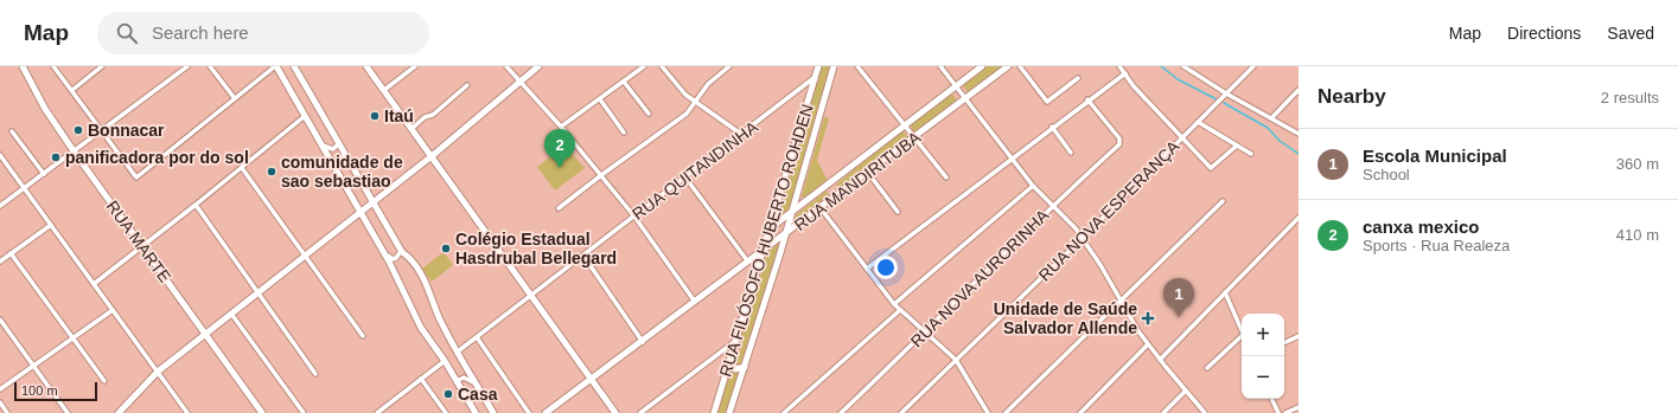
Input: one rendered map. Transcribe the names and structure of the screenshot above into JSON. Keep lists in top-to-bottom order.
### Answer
{
  "streets": {
    "street": [
      "RUA QUITANDINHA",
      "RUA MANDIRITUBA",
      "RUA NOVA ESPERANÇA",
      "RUA FILÓSOFO HUBERTO ROHDEN",
      "RUA MARTE",
      "RUA NOVA AURORINHA"
    ]
  },
  "crossings": [
    ["RUA QUITANDINHA", "RUA FILÓSOFO HUBERTO ROHDEN"],
    ["RUA MANDIRITUBA", "RUA FILÓSOFO HUBERTO ROHDEN"]
  ],
  "places": {
    "other": [
      "Itaú",
      "Bonnacar",
      "panificadora por do sol",
      "comunidade de sao sebastiao",
      "Colégio Estadual Hasdrubal Bellegard",
      "Casa"
    ],
    "health": ["Unidade de Saúde Salvador Allende"]
  },
  "scale_bar": "100 m",
  "page": {
    "header": "Map",
    "search": "Search here",
    "nav": ["Map", "Directions", "Saved"],
    "heading": ["Nearby", "2 results"],
    "list": [
      {
        "mark": "1",
        "name": "Escola Municipal",
        "note": "School",
        "value": "360 m"
      },
      {
        "mark": "2",
        "name": "canxa mexico",
        "note": "Sports · Rua Realeza",
        "value": "410 m"
      }
    ],
    "pins": ["2", "1"],
    "map_buttons": ["+", "−"],
    "scale": "100 m"
  }
}
